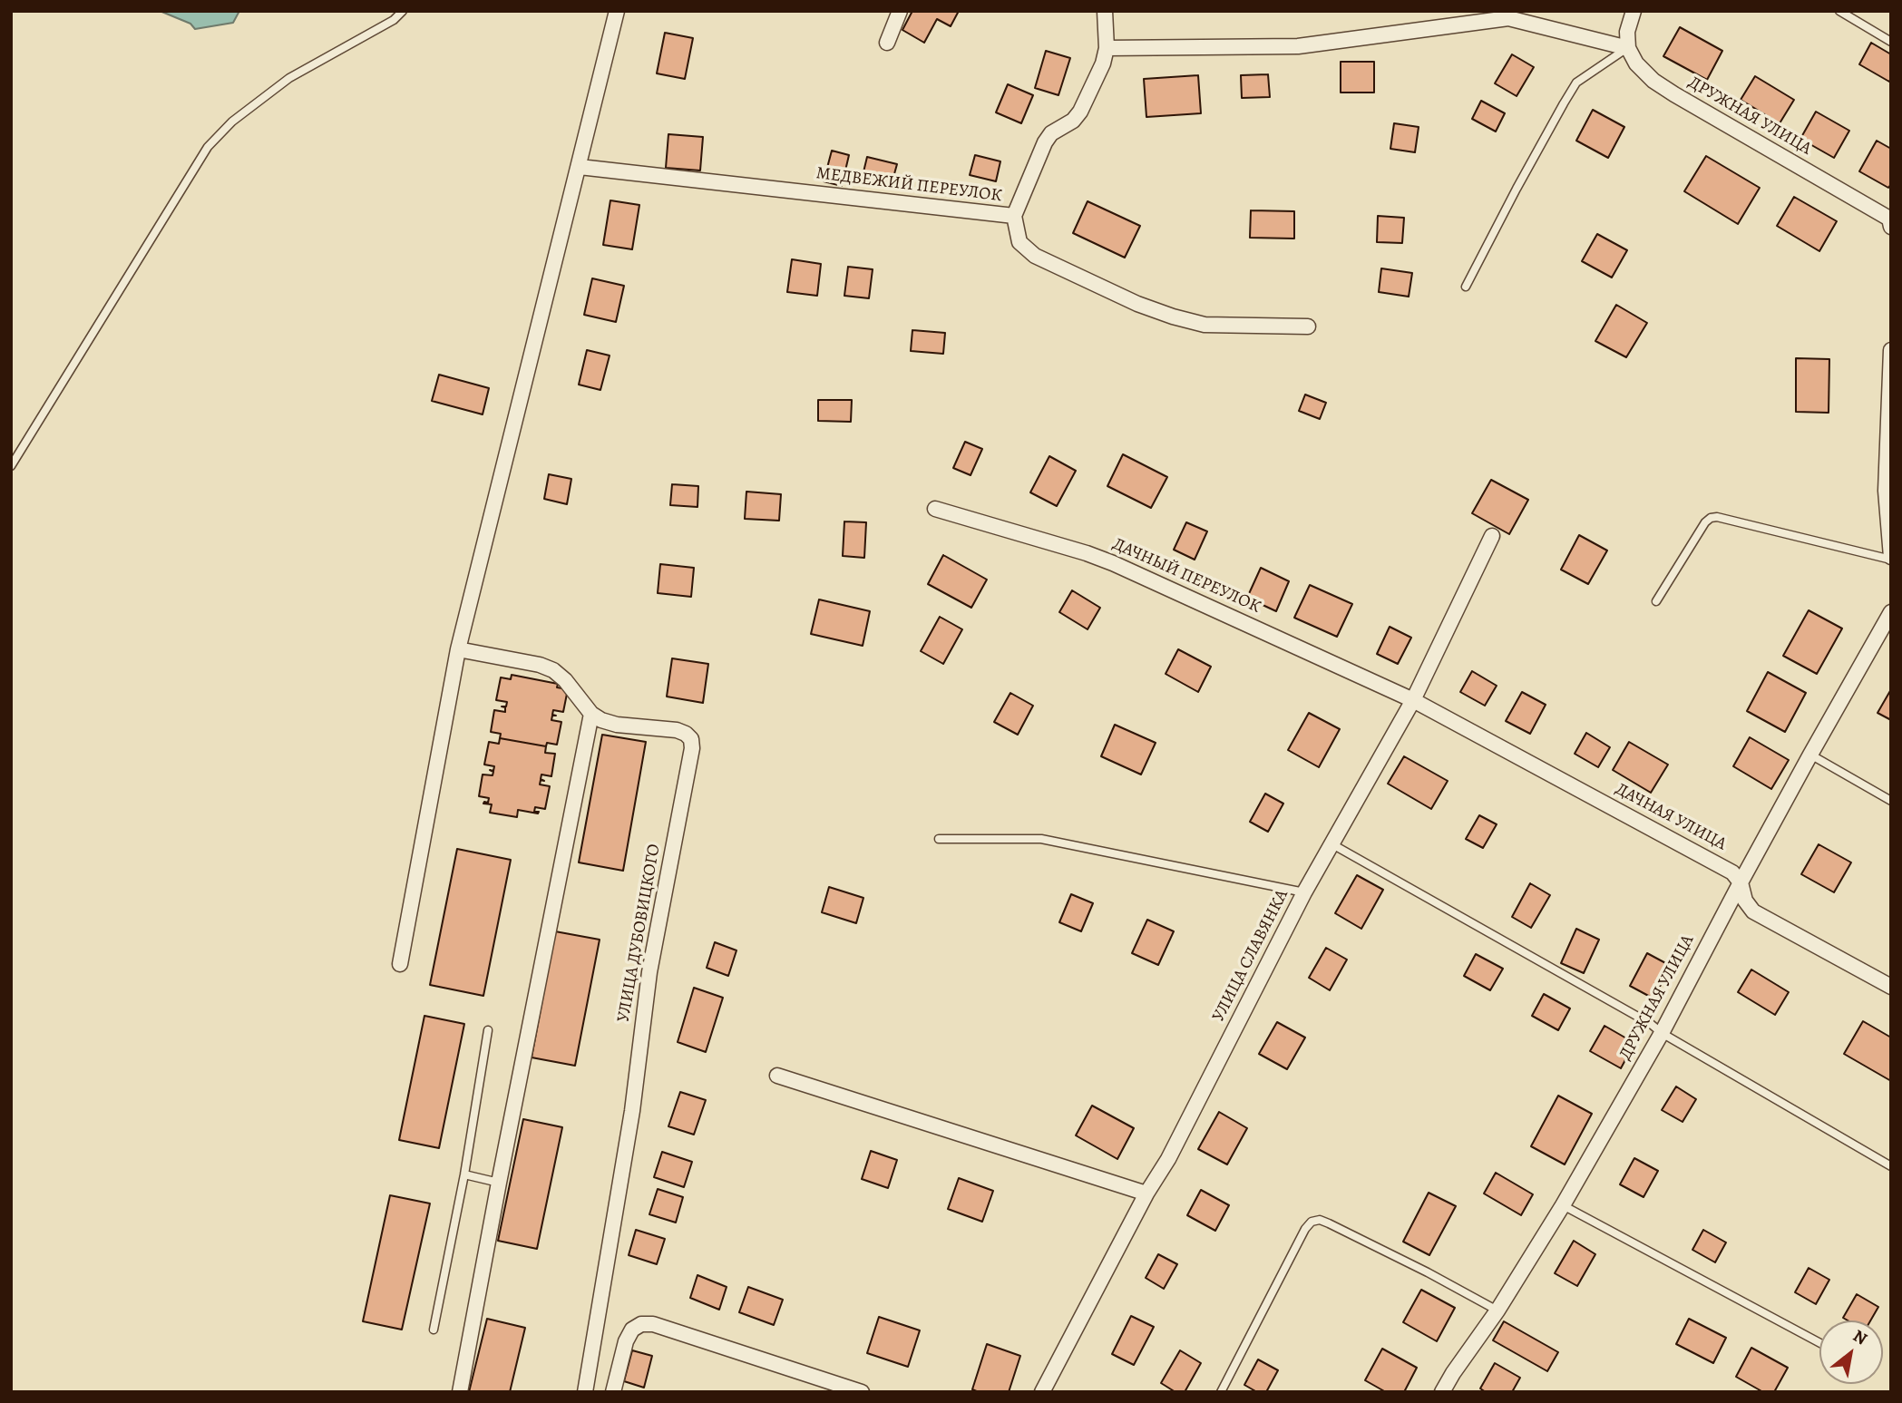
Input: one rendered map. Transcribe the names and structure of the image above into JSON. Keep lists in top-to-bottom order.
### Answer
{
  "streets": {
    "street": [
      "ДРУЖНАЯ УЛИЦА",
      "МЕДВЕЖИЙ ПЕРЕУЛОК",
      "ДАЧНЫЙ ПЕРЕУЛОК",
      "ДАЧНАЯ УЛИЦА",
      "УЛИЦА ДУБОВИЦКОГО",
      "УЛИЦА СЛАВЯНКА"
    ]
  },
  "crossings": [
    ["ДРУЖНАЯ УЛИЦА", "ДАЧНАЯ УЛИЦА"],
    ["ДАЧНЫЙ ПЕРЕУЛОК", "ДАЧНАЯ УЛИЦА"],
    ["ДАЧНЫЙ ПЕРЕУЛОК", "УЛИЦА СЛАВЯНКА"],
    ["ДАЧНАЯ УЛИЦА", "УЛИЦА СЛАВЯНКА"]
  ],
  "north": "top right"
}
